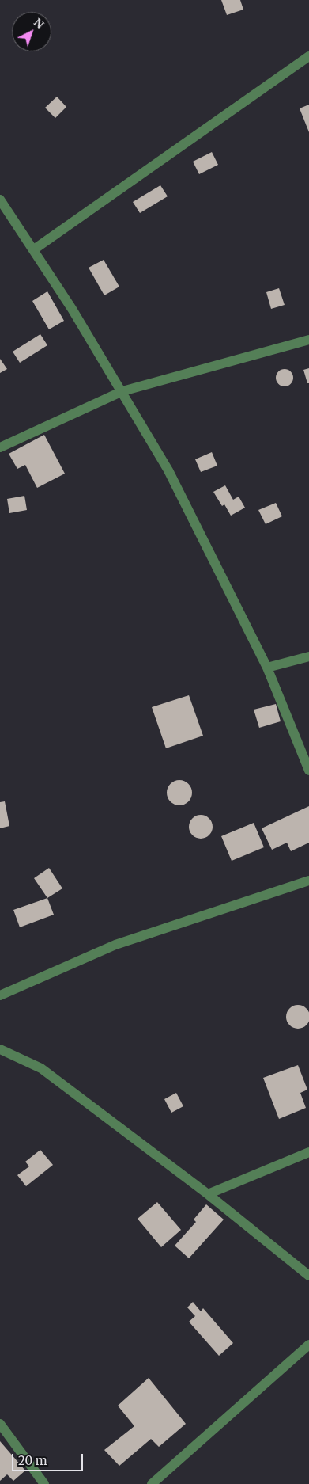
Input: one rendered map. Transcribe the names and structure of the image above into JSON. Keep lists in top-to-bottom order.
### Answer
{
  "scale_bar": "20 m",
  "north": "top right"
}
